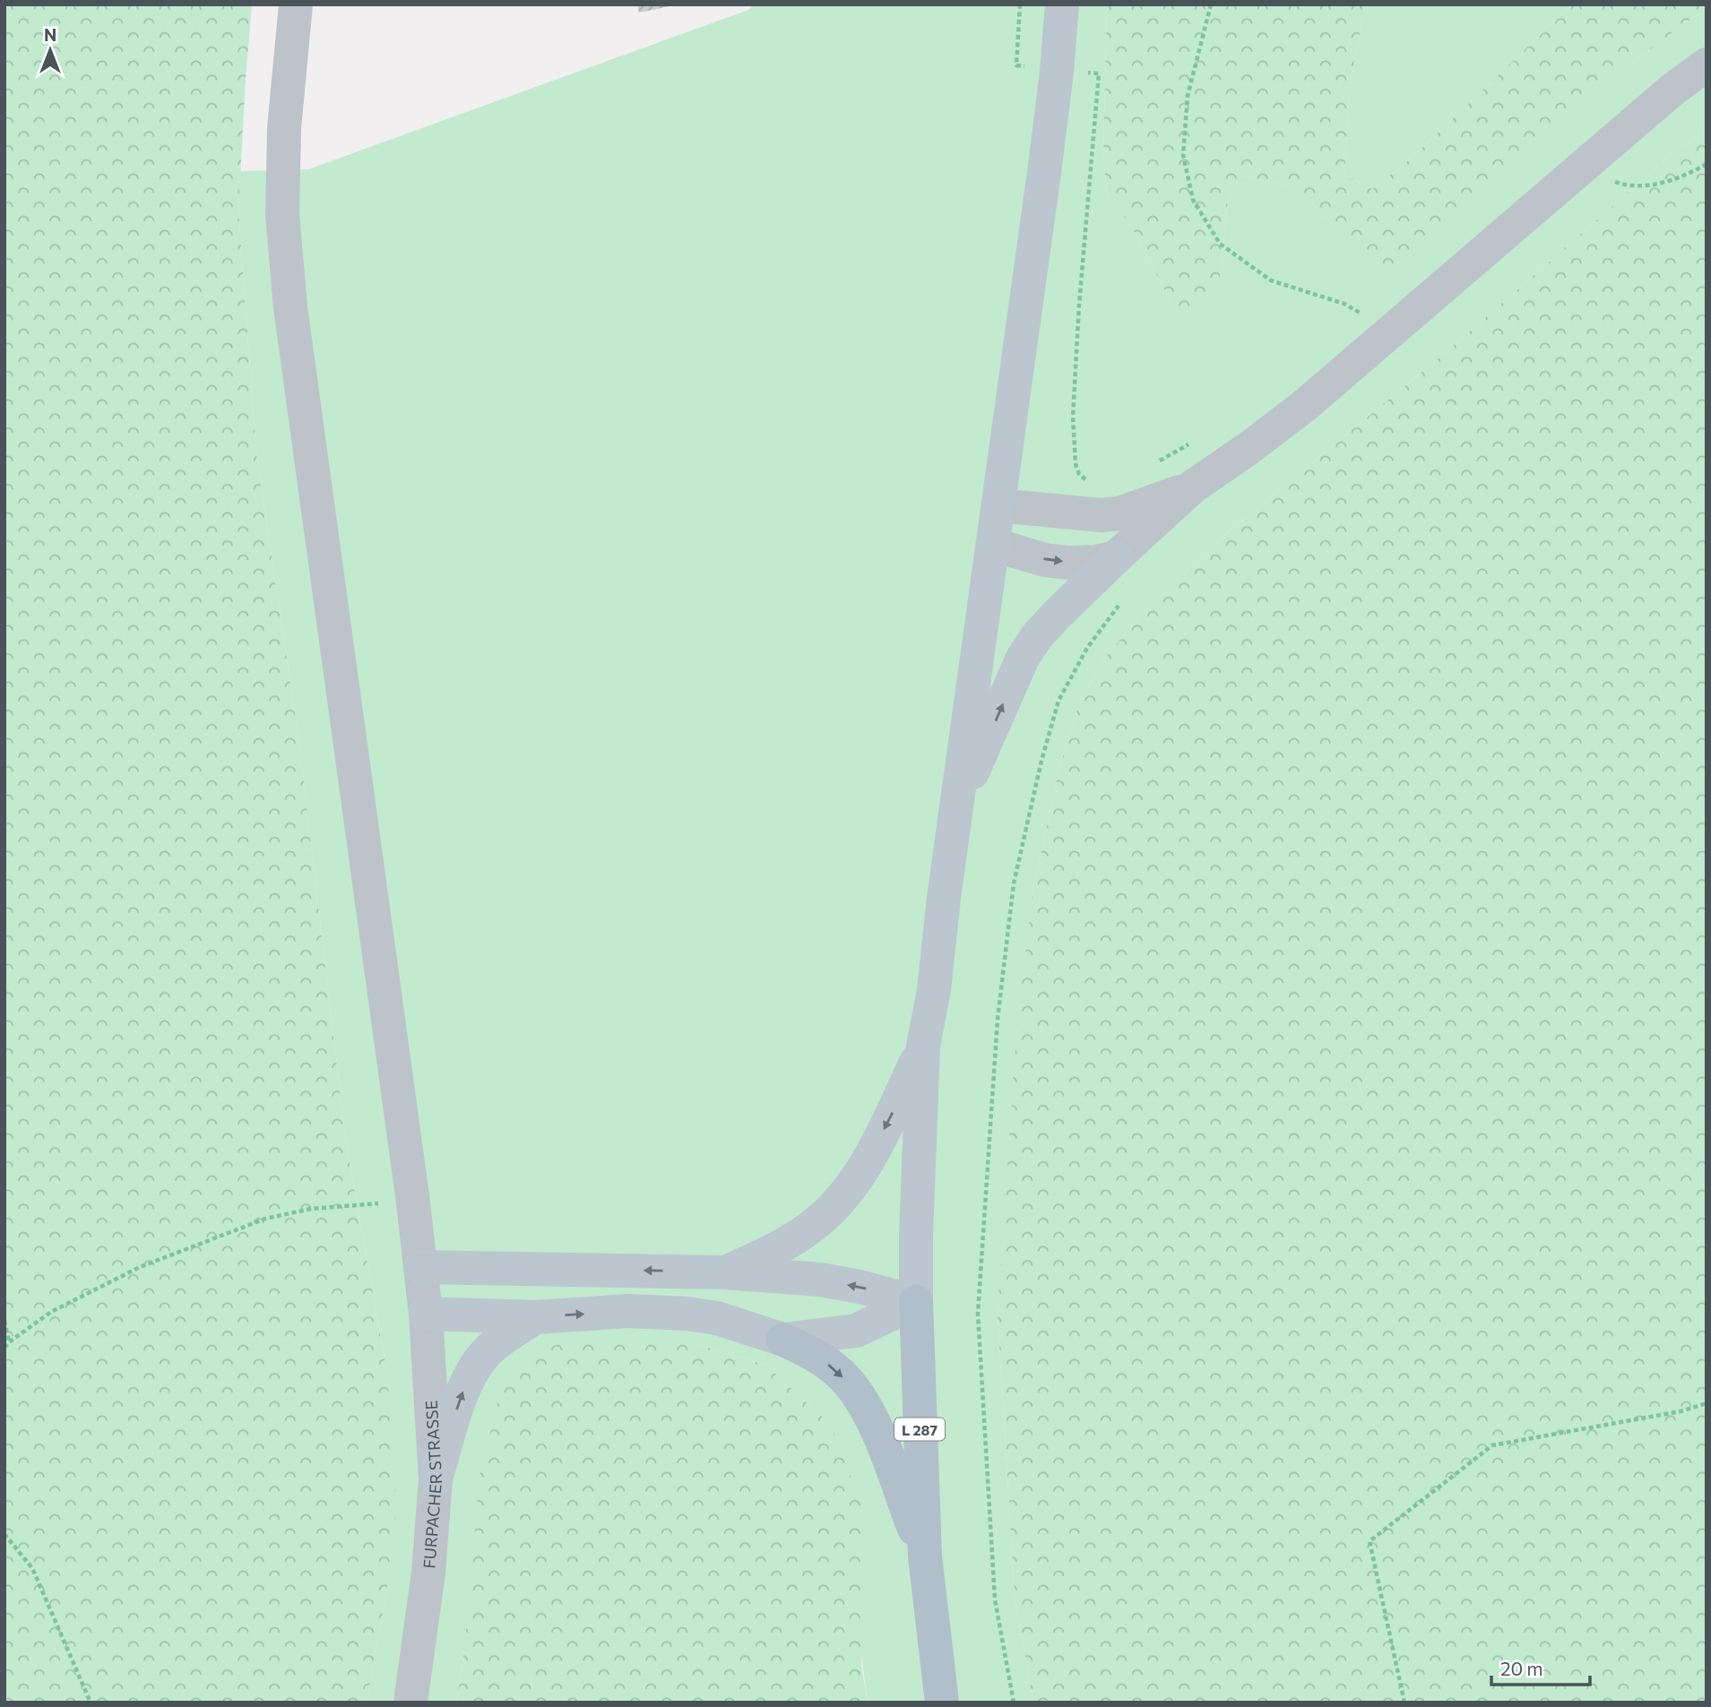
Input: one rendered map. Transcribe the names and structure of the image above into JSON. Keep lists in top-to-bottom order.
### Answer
{
  "streets": {
    "main road": ["L 287"],
    "street": ["FURPACHER STRASSE"]
  },
  "scale_bar": "20 m",
  "north": "top"
}
